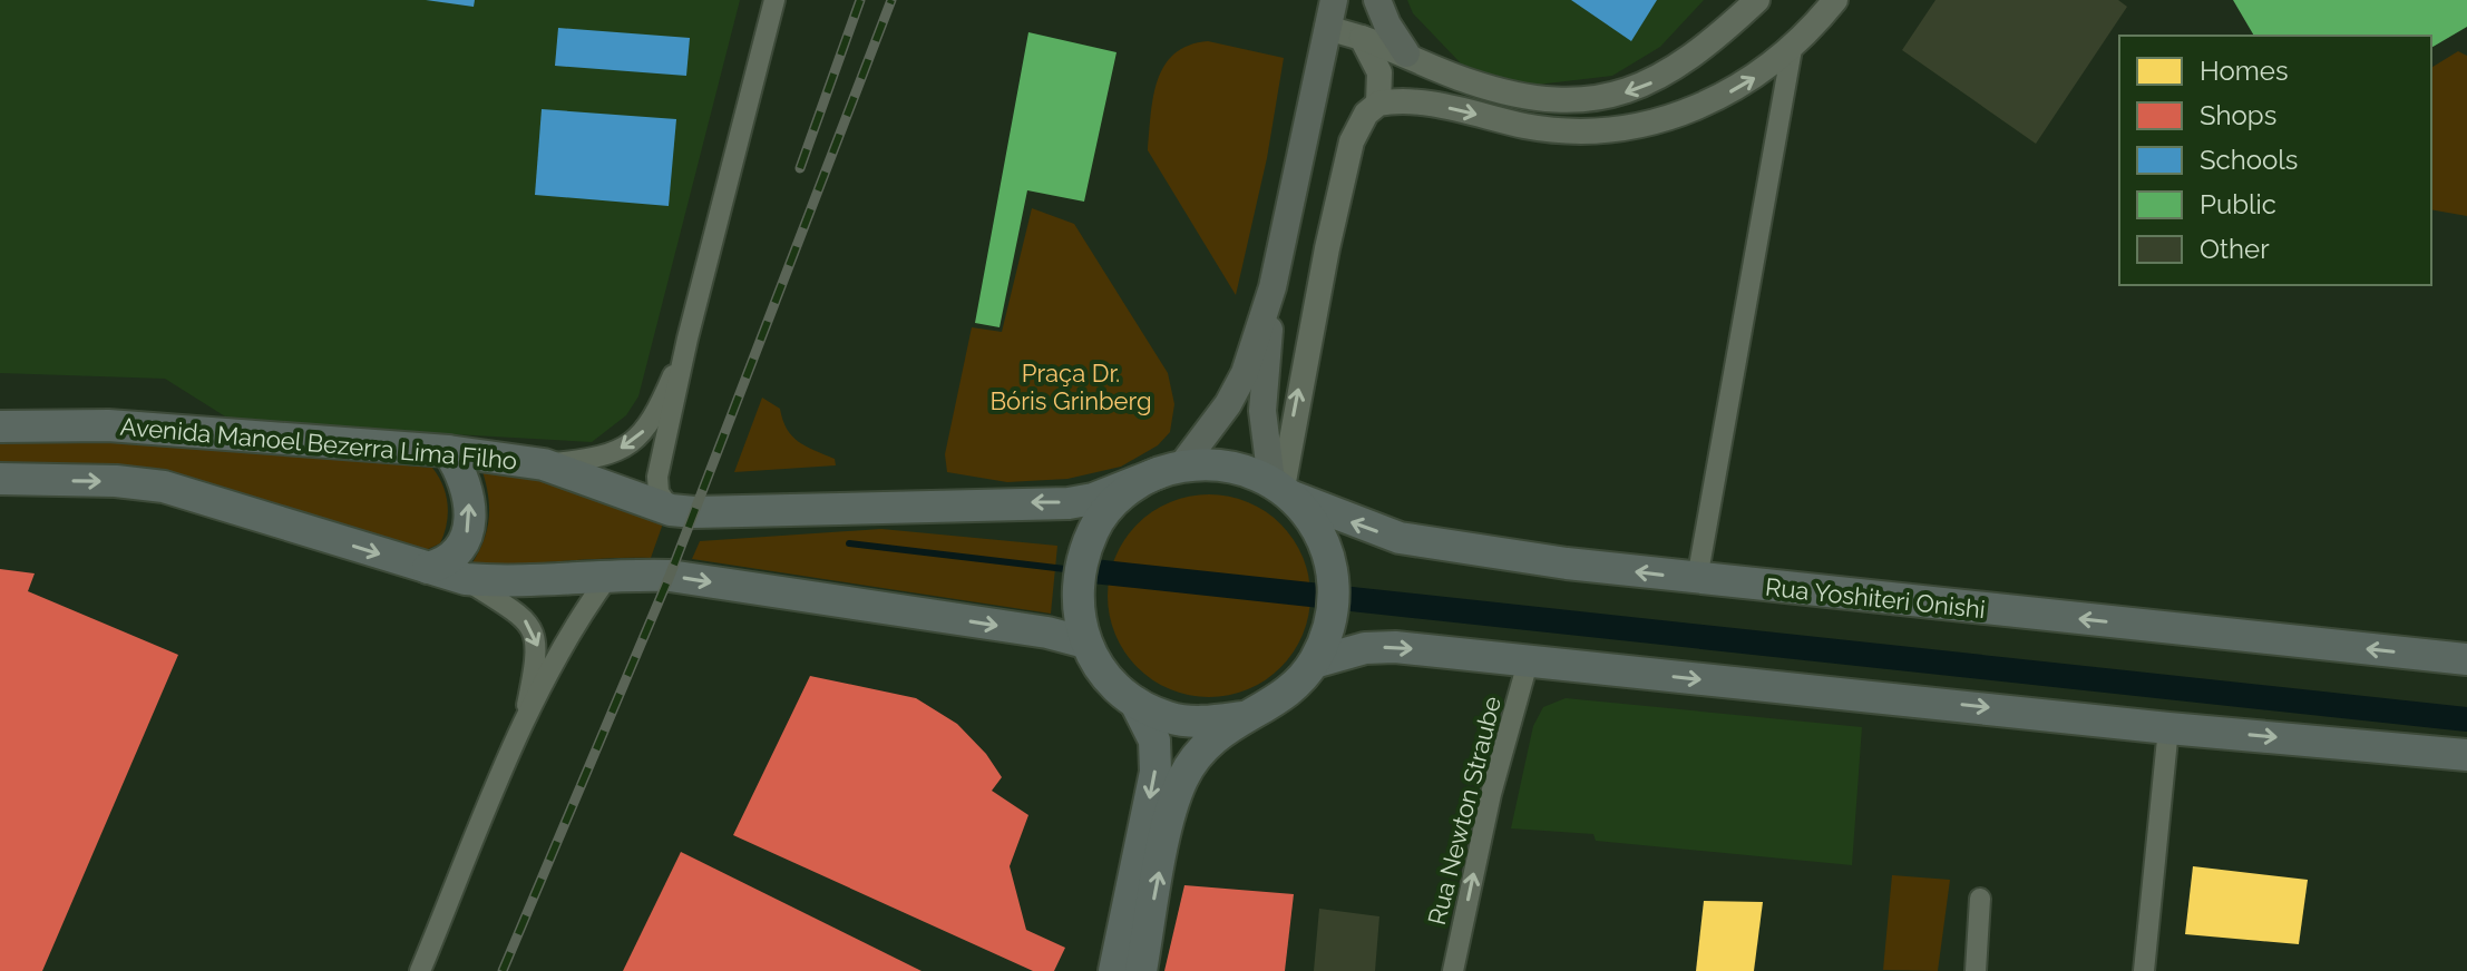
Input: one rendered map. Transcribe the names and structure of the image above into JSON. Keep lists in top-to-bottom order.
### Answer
{
  "streets": {
    "main road": ["Avenida Manoel Bezerra Lima Filho", "Rua Yoshiteri Onishi"],
    "street": ["Rua Newton Straube"]
  },
  "crossings": [
    ["Avenida Manoel Bezerra Lima Filho", "Rua Yoshiteri Onishi"]
  ],
  "one_way": ["Rua Newton Straube"],
  "parks": ["Praça Dr. Bóris Grinberg"],
  "legend": [
    "Homes",
    "Shops",
    "Schools",
    "Public",
    "Other"
  ]
}
